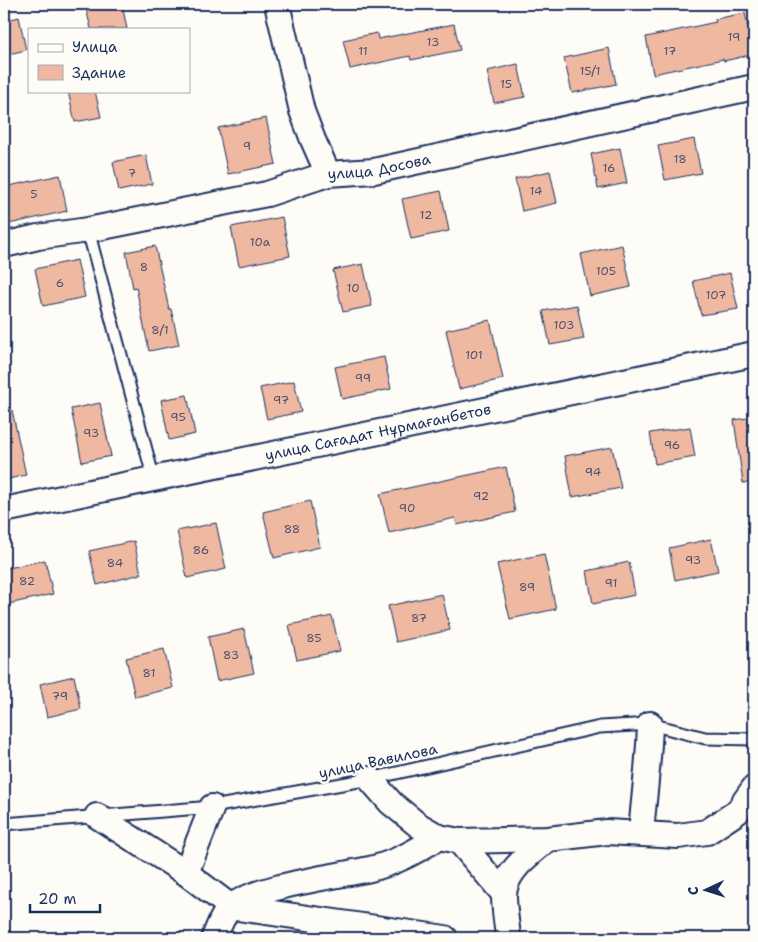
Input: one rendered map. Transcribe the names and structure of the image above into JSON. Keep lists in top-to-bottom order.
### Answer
{
  "streets": {
    "street": ["улица Досова", "улица Сағадат Нұрмағанбетов"],
    "lane": ["улица Вавилова"]
  },
  "house_numbers": [
    "19",
    "13",
    "11",
    "17",
    "15/1",
    "15",
    "9",
    "18",
    "16",
    "7",
    "14",
    "5",
    "12",
    "10а",
    "8",
    "105",
    "6",
    "10",
    "107",
    "103",
    "8/1",
    "101",
    "99",
    "97",
    "95",
    "93",
    "96",
    "94",
    "92",
    "90",
    "88",
    "86",
    "93",
    "84",
    "82",
    "91",
    "89",
    "87",
    "85",
    "83",
    "81",
    "79"
  ],
  "legend": ["Улица", "Здание"],
  "scale_bar": "20 m",
  "north": "left"
}
